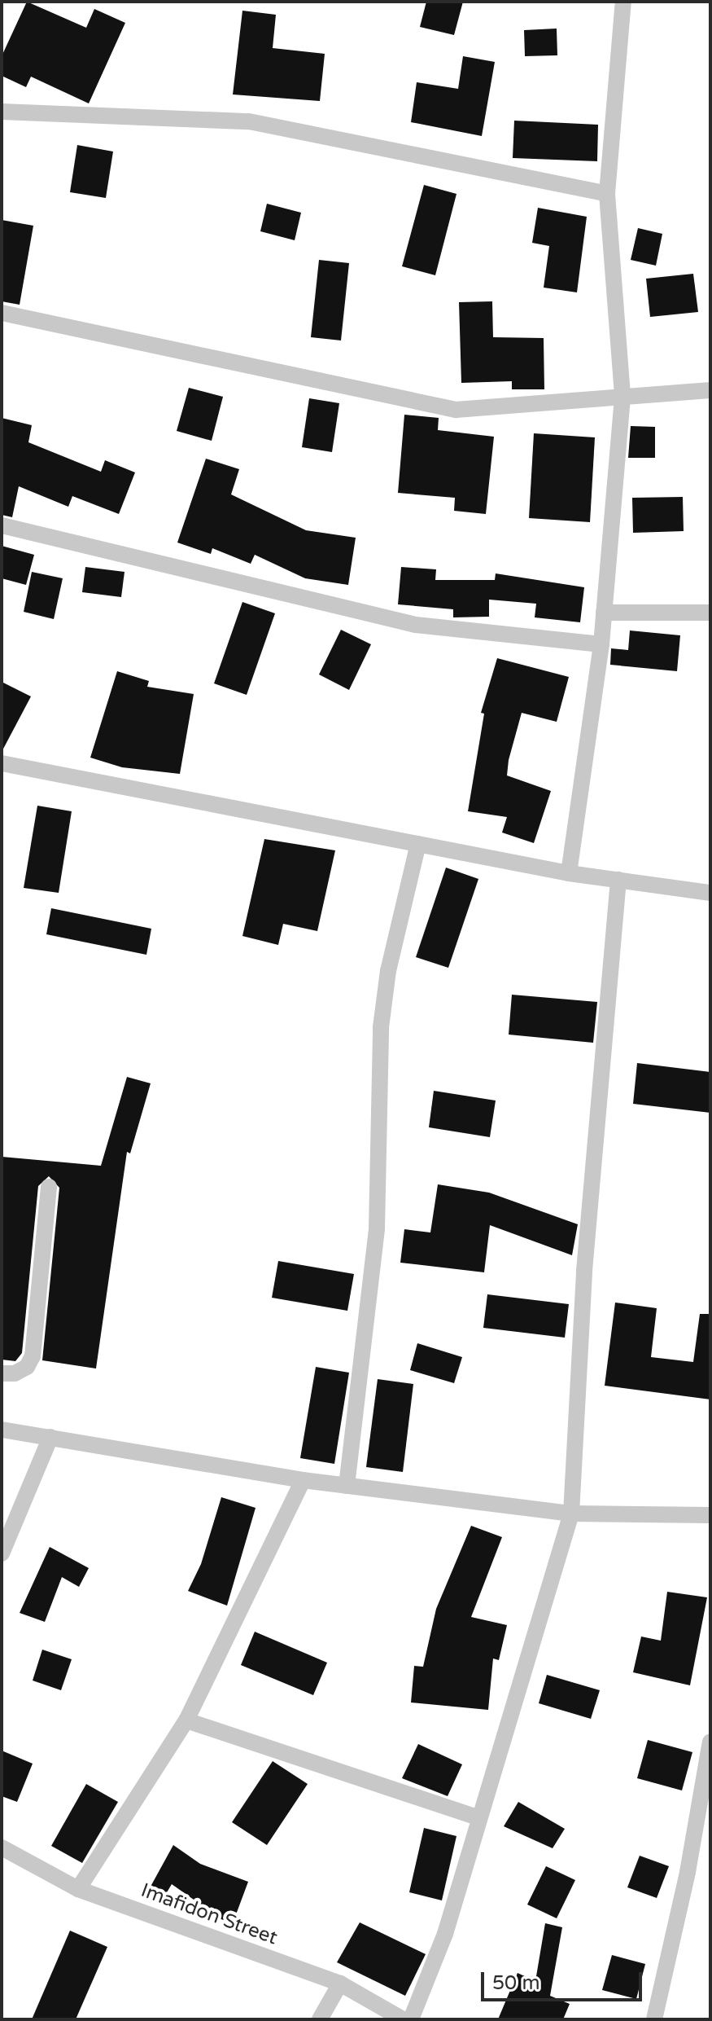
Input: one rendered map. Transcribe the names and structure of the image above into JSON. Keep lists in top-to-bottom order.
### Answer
{
  "streets": {
    "street": ["Imafidon Street"]
  },
  "scale_bar": "50 m"
}
